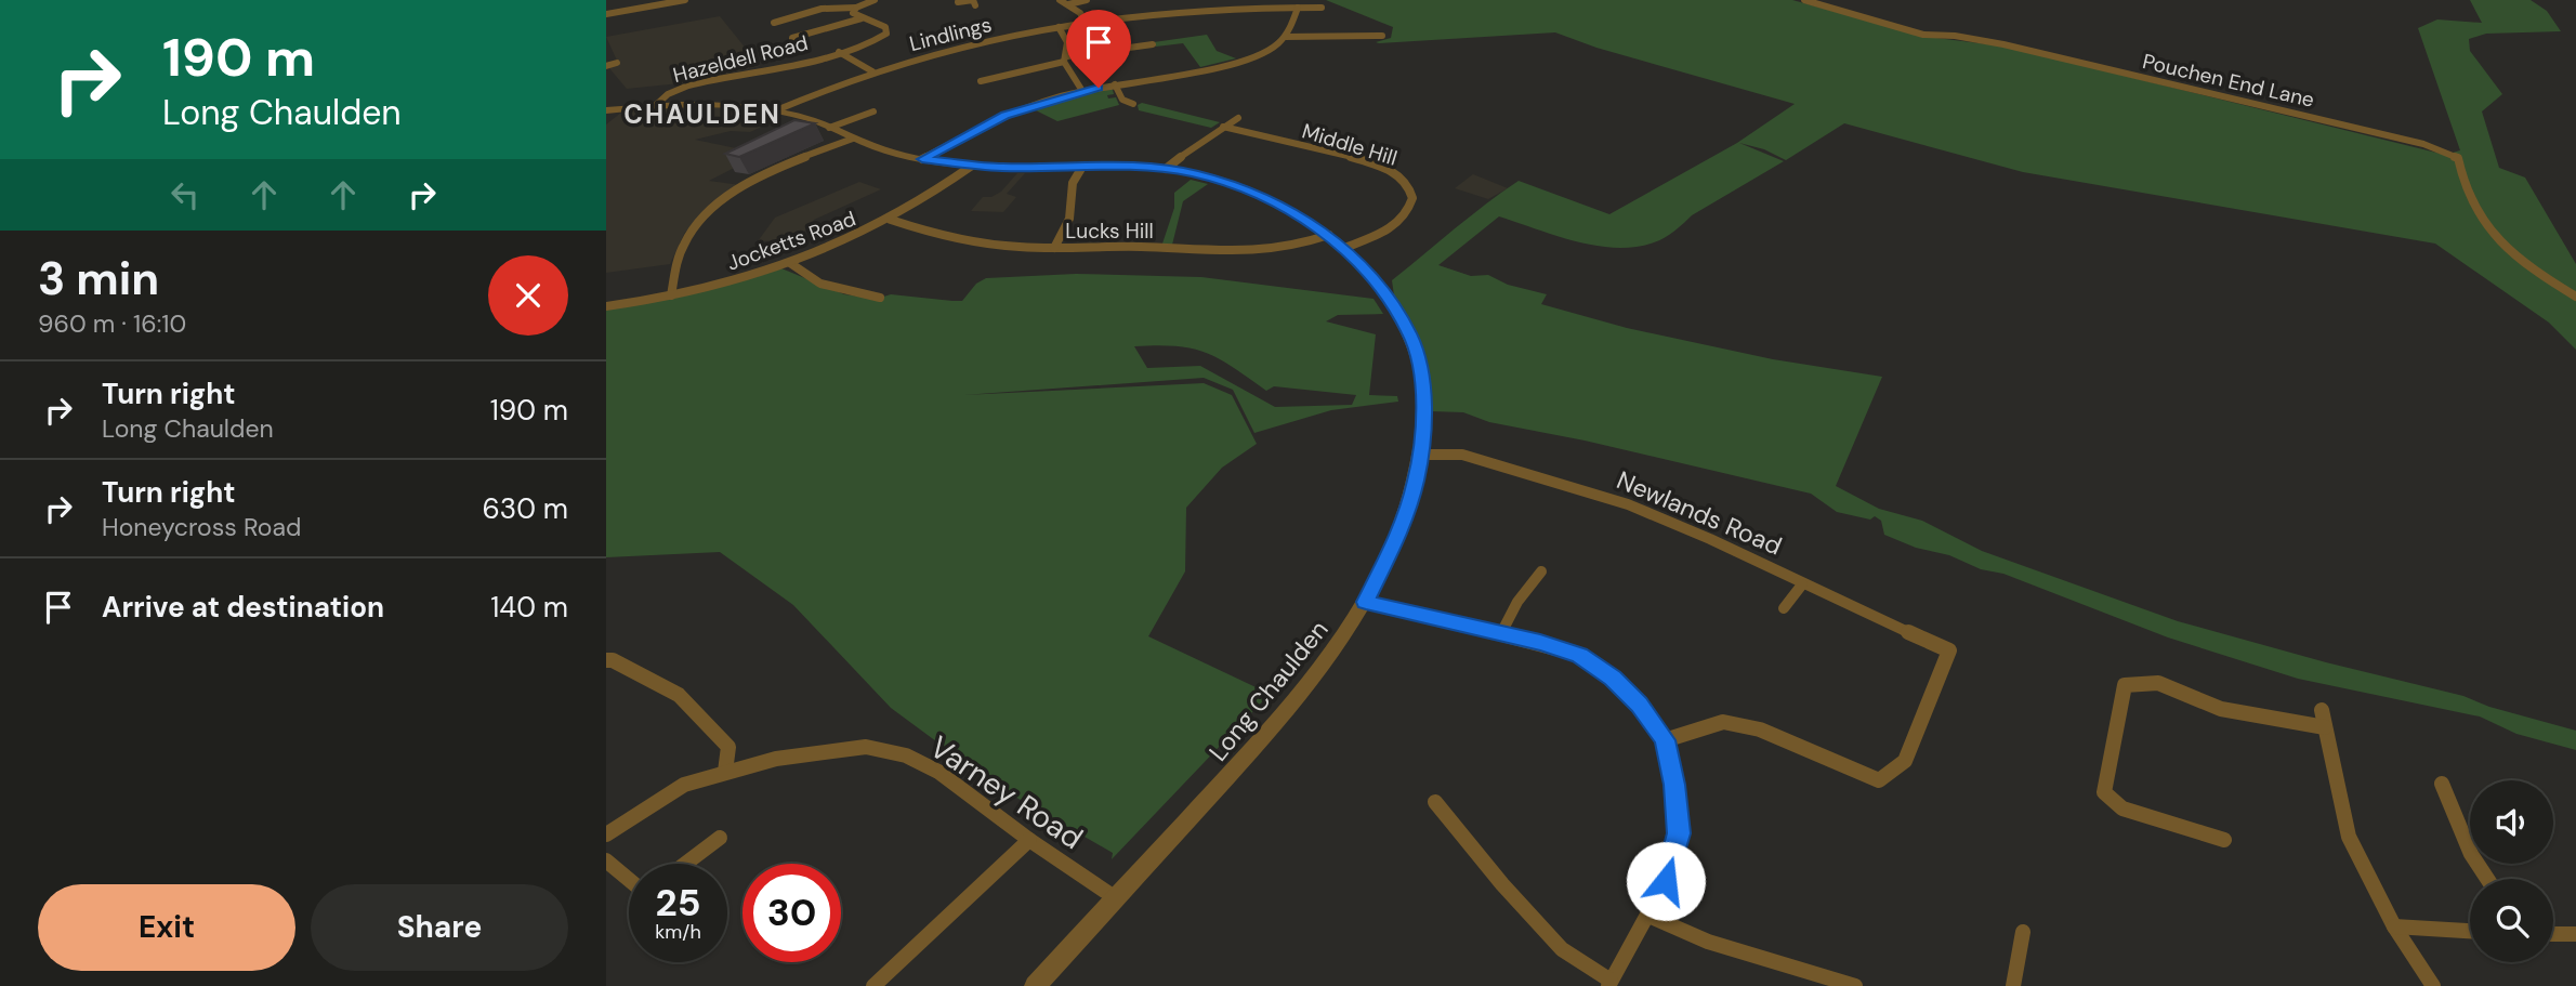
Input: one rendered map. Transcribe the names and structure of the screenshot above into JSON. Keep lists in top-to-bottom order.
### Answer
{
  "streets": {
    "street": [
      "Lindlings",
      "Hazeldell Road",
      "Pouchen End Lane",
      "Middle Hill",
      "Lucks Hill",
      "Jocketts Road",
      "Newlands Road",
      "Long Chaulden",
      "Varney Road"
    ]
  },
  "crossings": [
    ["Lindlings", "Long Chaulden"],
    ["Hazeldell Road", "Long Chaulden"],
    ["Middle Hill", "Long Chaulden"],
    ["Lucks Hill", "Jocketts Road"],
    ["Lucks Hill", "Long Chaulden"],
    ["Jocketts Road", "Long Chaulden"],
    ["Newlands Road", "Long Chaulden"],
    ["Long Chaulden", "Varney Road"]
  ],
  "districts": ["CHAULDEN"],
  "page": {
    "turn": ["190 m", "Long Chaulden"],
    "heading": ["3 min", "960 m · 16:10"],
    "list": [
      {
        "name": "Turn right",
        "note": "Long Chaulden",
        "value": "190 m"
      },
      {
        "name": "Turn right",
        "note": "Honeycross Road",
        "value": "630 m"
      },
      {
        "name": "Arrive at destination",
        "value": "140 m"
      }
    ],
    "speed": "25 km/h",
    "limit": "30",
    "buttons": ["Exit", "Share"]
  }
}
